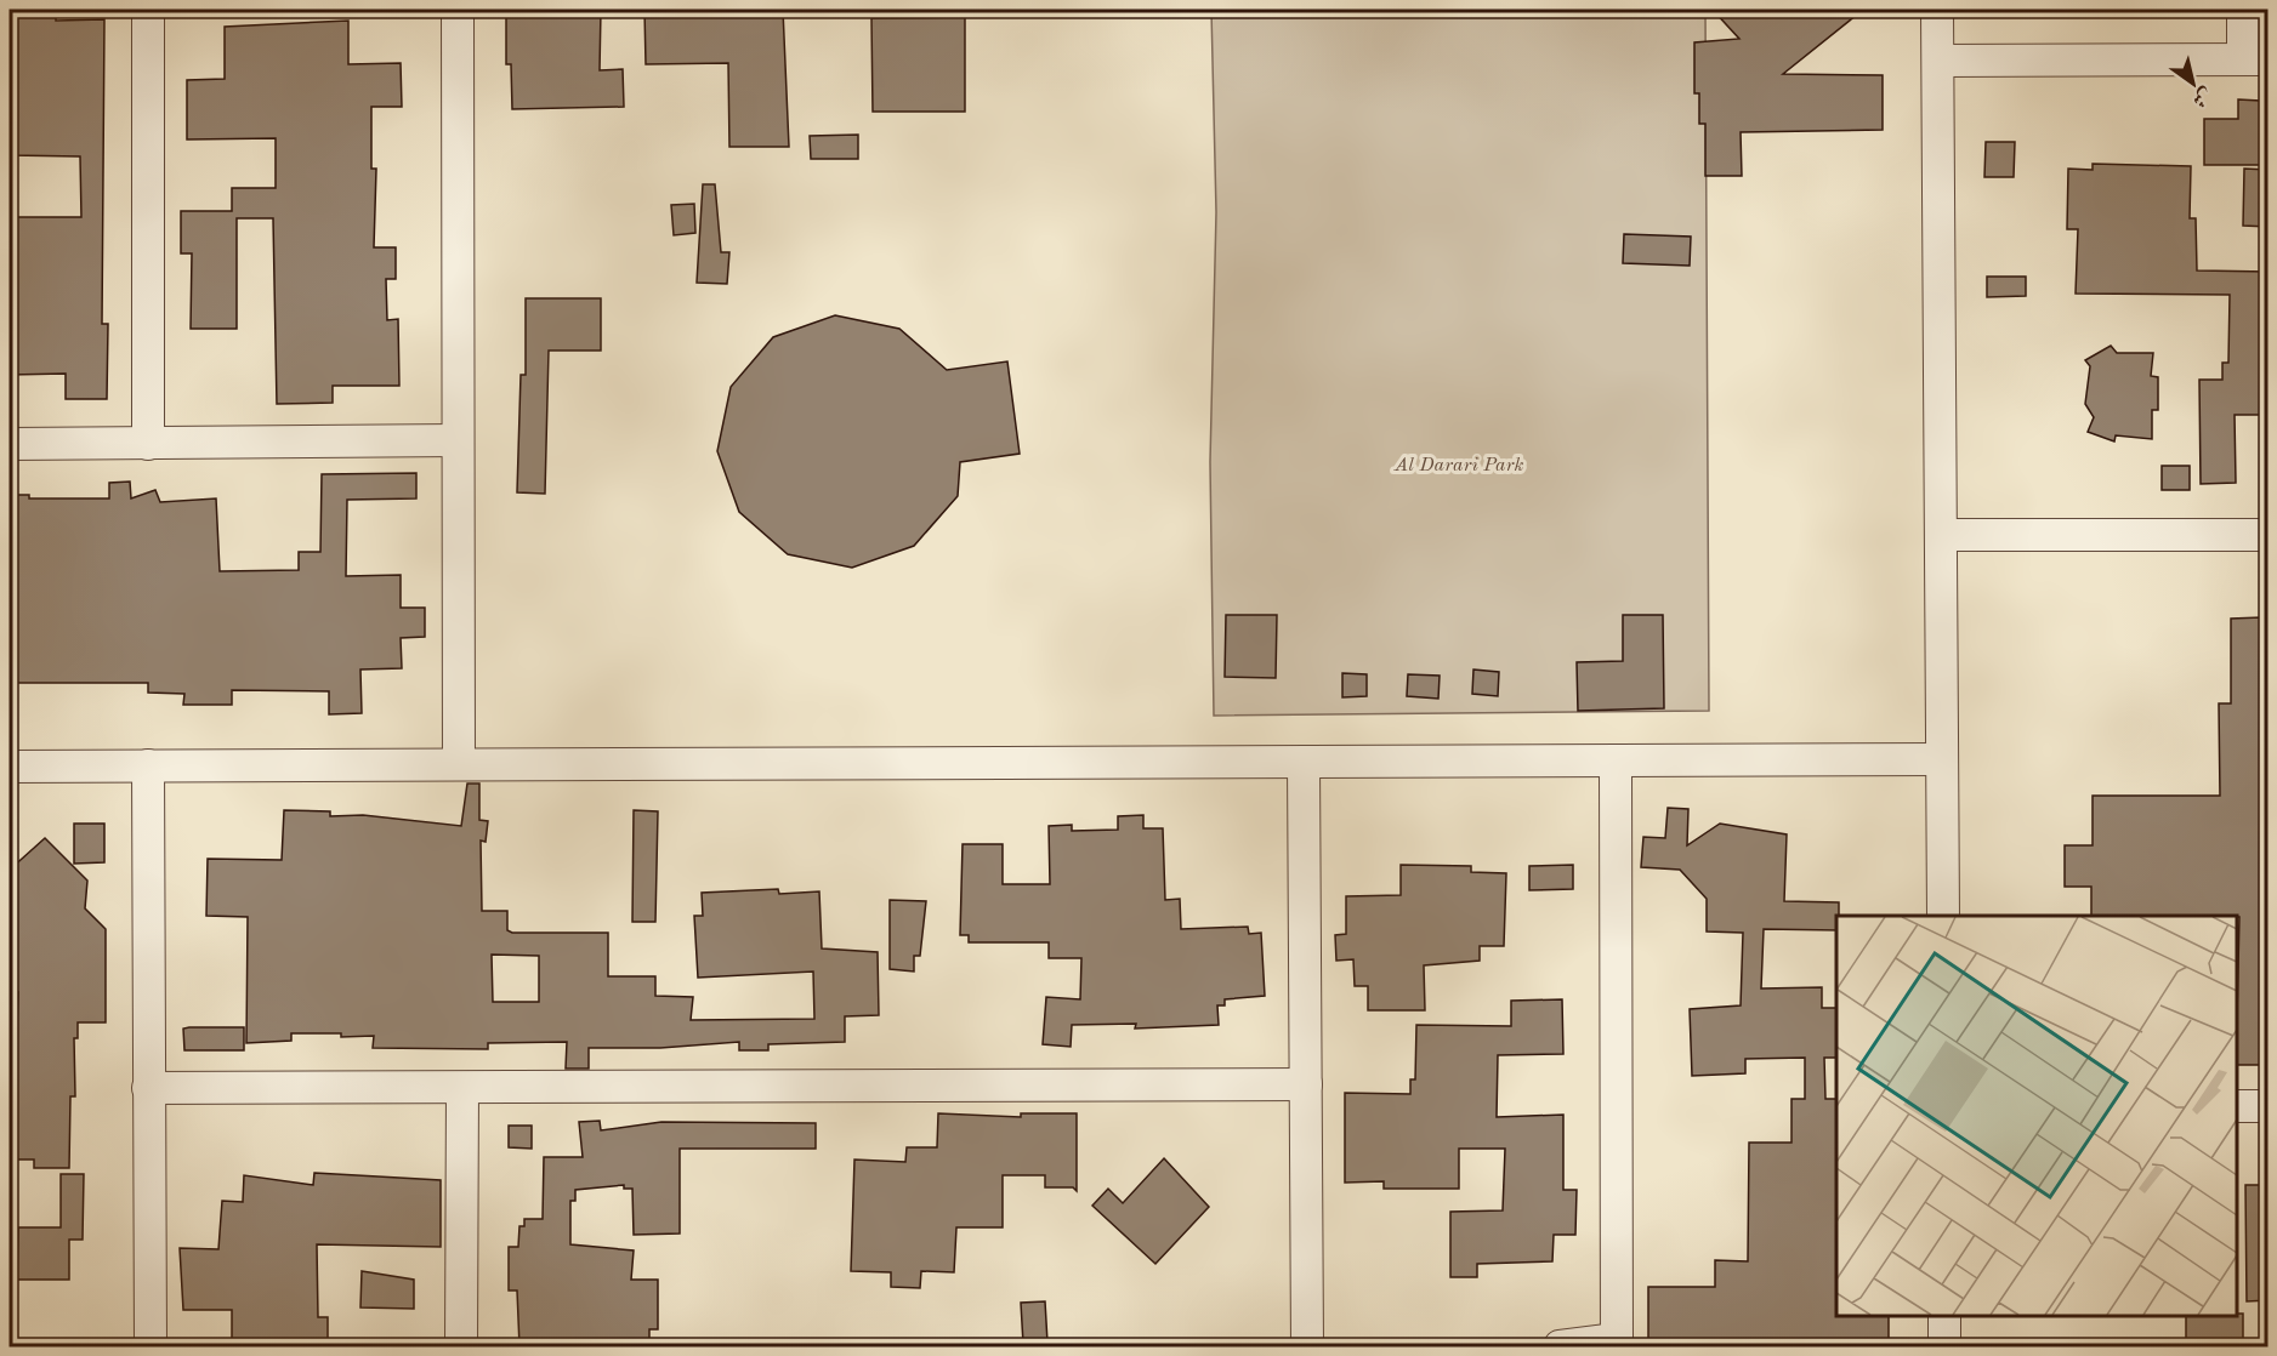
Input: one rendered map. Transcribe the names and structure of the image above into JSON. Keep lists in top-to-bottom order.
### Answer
{
  "parks": ["Al Darari Park"],
  "north": "bottom right"
}
